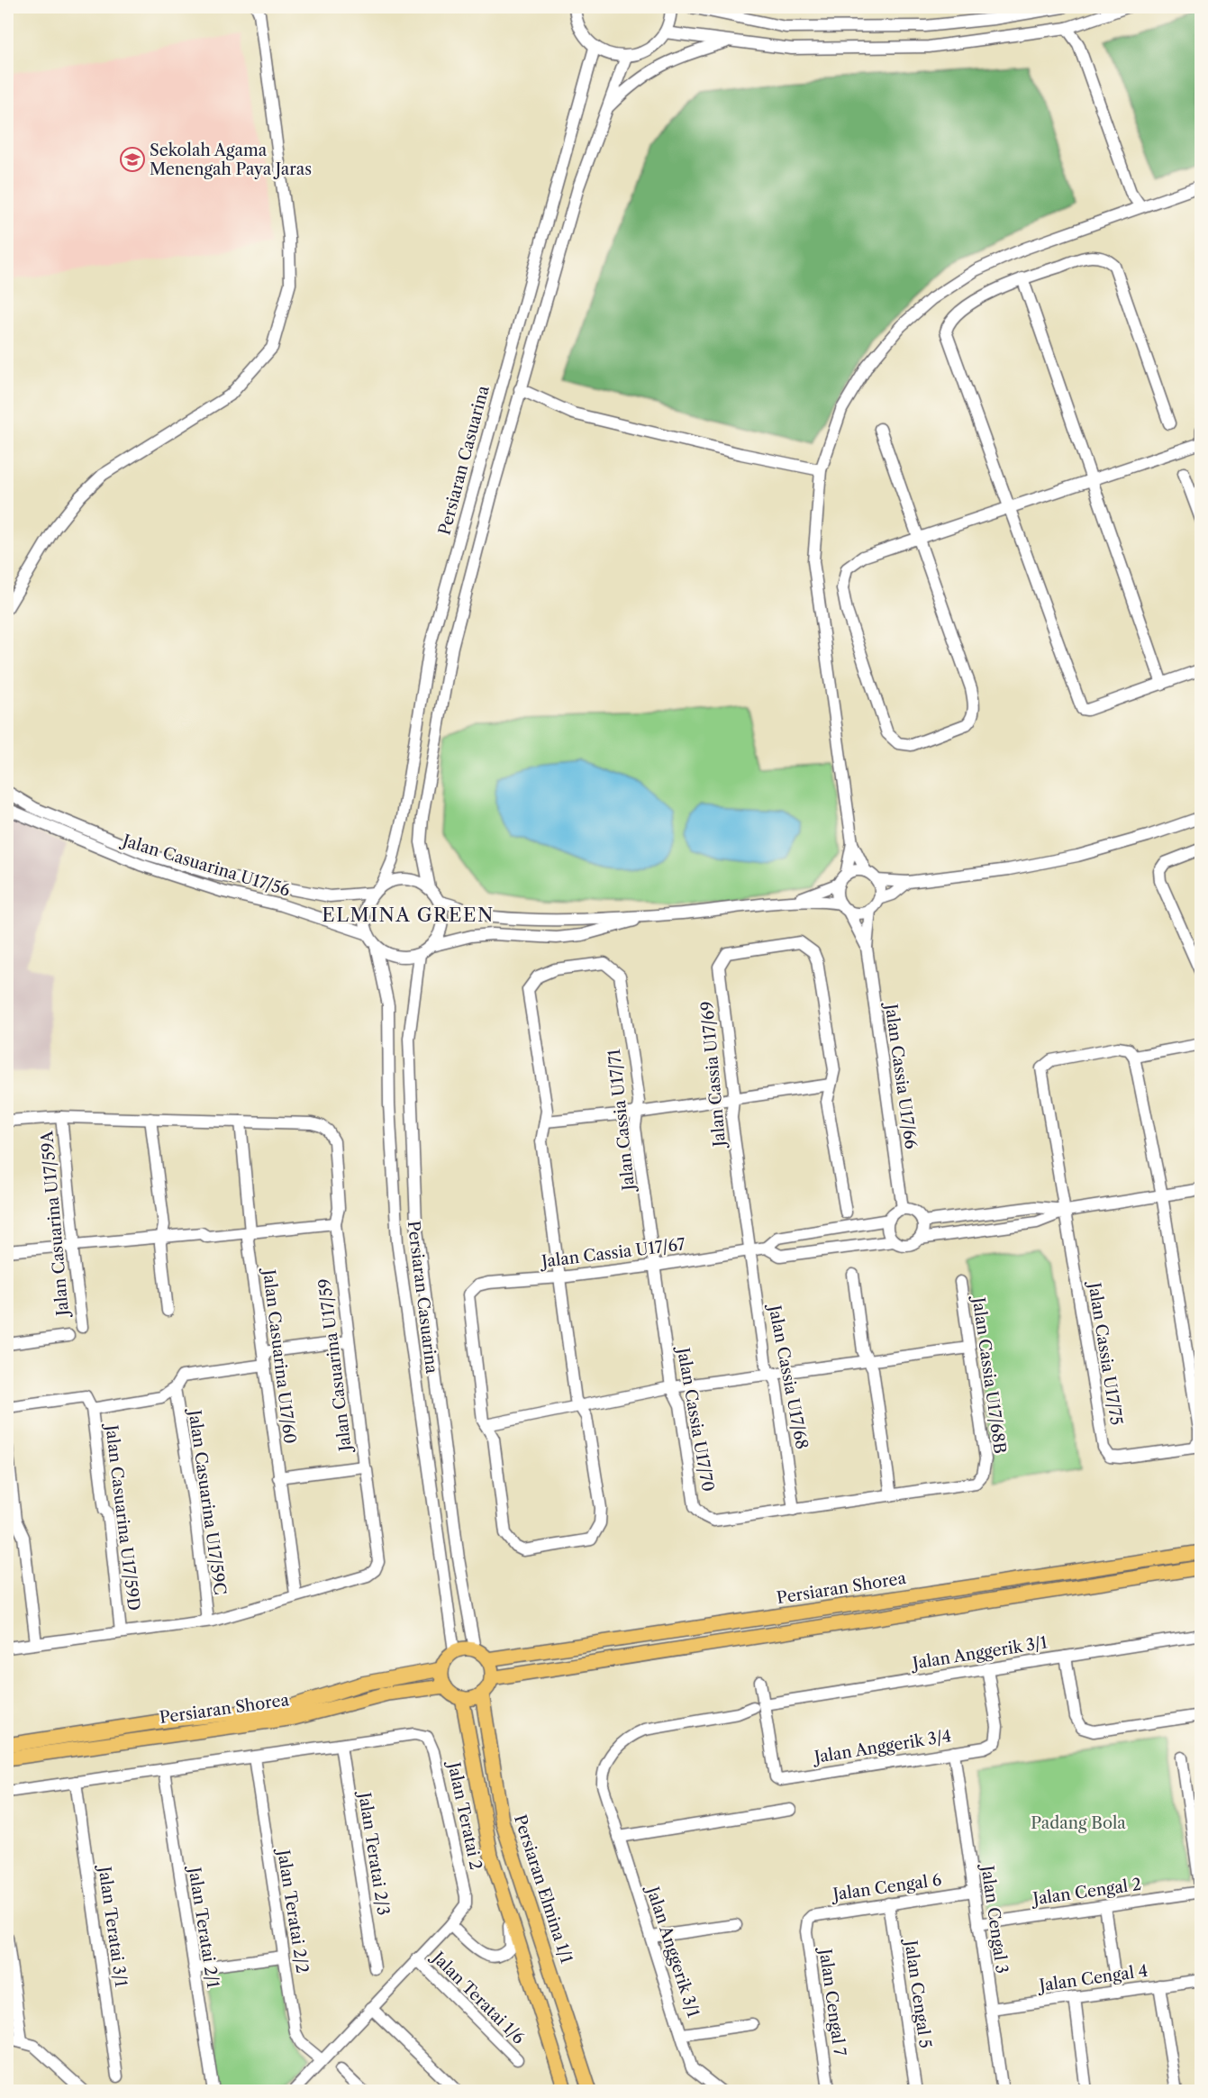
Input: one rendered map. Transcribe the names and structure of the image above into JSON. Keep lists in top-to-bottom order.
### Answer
{
  "streets": {
    "main road": ["Persiaran Shorea", "Persiaran Elmina 1/1"],
    "street": [
      "Persiaran Casuarina",
      "Jalan Casuarina U17/56",
      "Jalan Cassia U17/69",
      "Jalan Cassia U17/66",
      "Jalan Cassia U17/71",
      "Jalan Casuarina U17/59A",
      "Jalan Cassia U17/67",
      "Jalan Cassia U17/75",
      "Jalan Casuarina U17/60",
      "Jalan Casuarina U17/59",
      "Jalan Cassia U17/68B",
      "Jalan Cassia U17/68",
      "Jalan Cassia U17/70",
      "Jalan Casuarina U17/59C",
      "Jalan Casuarina U17/59D",
      "Jalan Anggerik 3/1",
      "Jalan Anggerik 3/4",
      "Jalan Teratai 2",
      "Jalan Teratai 2/3",
      "Jalan Cengal 6",
      "Jalan Cengal 2",
      "Jalan Teratai 2/2",
      "Jalan Cengal 3",
      "Jalan Teratai 3/1",
      "Jalan Teratai 2/1",
      "Jalan Cengal 4",
      "Jalan Cengal 5",
      "Jalan Teratai 1/6",
      "Jalan Cengal 7"
    ]
  },
  "crossings": [
    ["Persiaran Casuarina", "Jalan Casuarina U17/56"],
    ["Persiaran Casuarina", "Persiaran Shorea"],
    ["Persiaran Casuarina", "Persiaran Elmina 1/1"],
    ["Jalan Cassia U17/69", "Jalan Cassia U17/67"],
    ["Jalan Cassia U17/69", "Jalan Cassia U17/68"],
    ["Jalan Cassia U17/66", "Jalan Cassia U17/67"],
    ["Jalan Cassia U17/71", "Jalan Cassia U17/67"],
    ["Jalan Cassia U17/71", "Jalan Cassia U17/70"],
    ["Jalan Casuarina U17/59A", "Jalan Casuarina U17/59"],
    ["Jalan Cassia U17/67", "Jalan Cassia U17/68"],
    ["Jalan Cassia U17/67", "Jalan Cassia U17/70"],
    ["Jalan Casuarina U17/60", "Jalan Casuarina U17/59"],
    ["Jalan Casuarina U17/59", "Jalan Casuarina U17/59C"],
    ["Jalan Casuarina U17/59", "Jalan Casuarina U17/59D"],
    ["Jalan Cassia U17/68B", "Jalan Cassia U17/68"],
    ["Jalan Cassia U17/68B", "Jalan Cassia U17/70"],
    ["Jalan Cassia U17/68", "Jalan Cassia U17/70"],
    ["Persiaran Shorea", "Persiaran Elmina 1/1"],
    ["Jalan Anggerik 3/1", "Jalan Anggerik 3/4"],
    ["Jalan Anggerik 3/4", "Jalan Cengal 3"],
    ["Jalan Teratai 2", "Jalan Teratai 2/3"],
    ["Jalan Cengal 6", "Jalan Cengal 3"],
    ["Jalan Cengal 6", "Jalan Cengal 5"],
    ["Jalan Cengal 6", "Jalan Cengal 7"],
    ["Jalan Cengal 2", "Jalan Cengal 3"],
    ["Jalan Cengal 3", "Jalan Cengal 4"]
  ],
  "districts": ["ELMINA GREEN"],
  "parks": ["Padang Bola"],
  "places": {
    "school or university": ["Sekolah Agama Menengah Paya Jaras"]
  }
}
